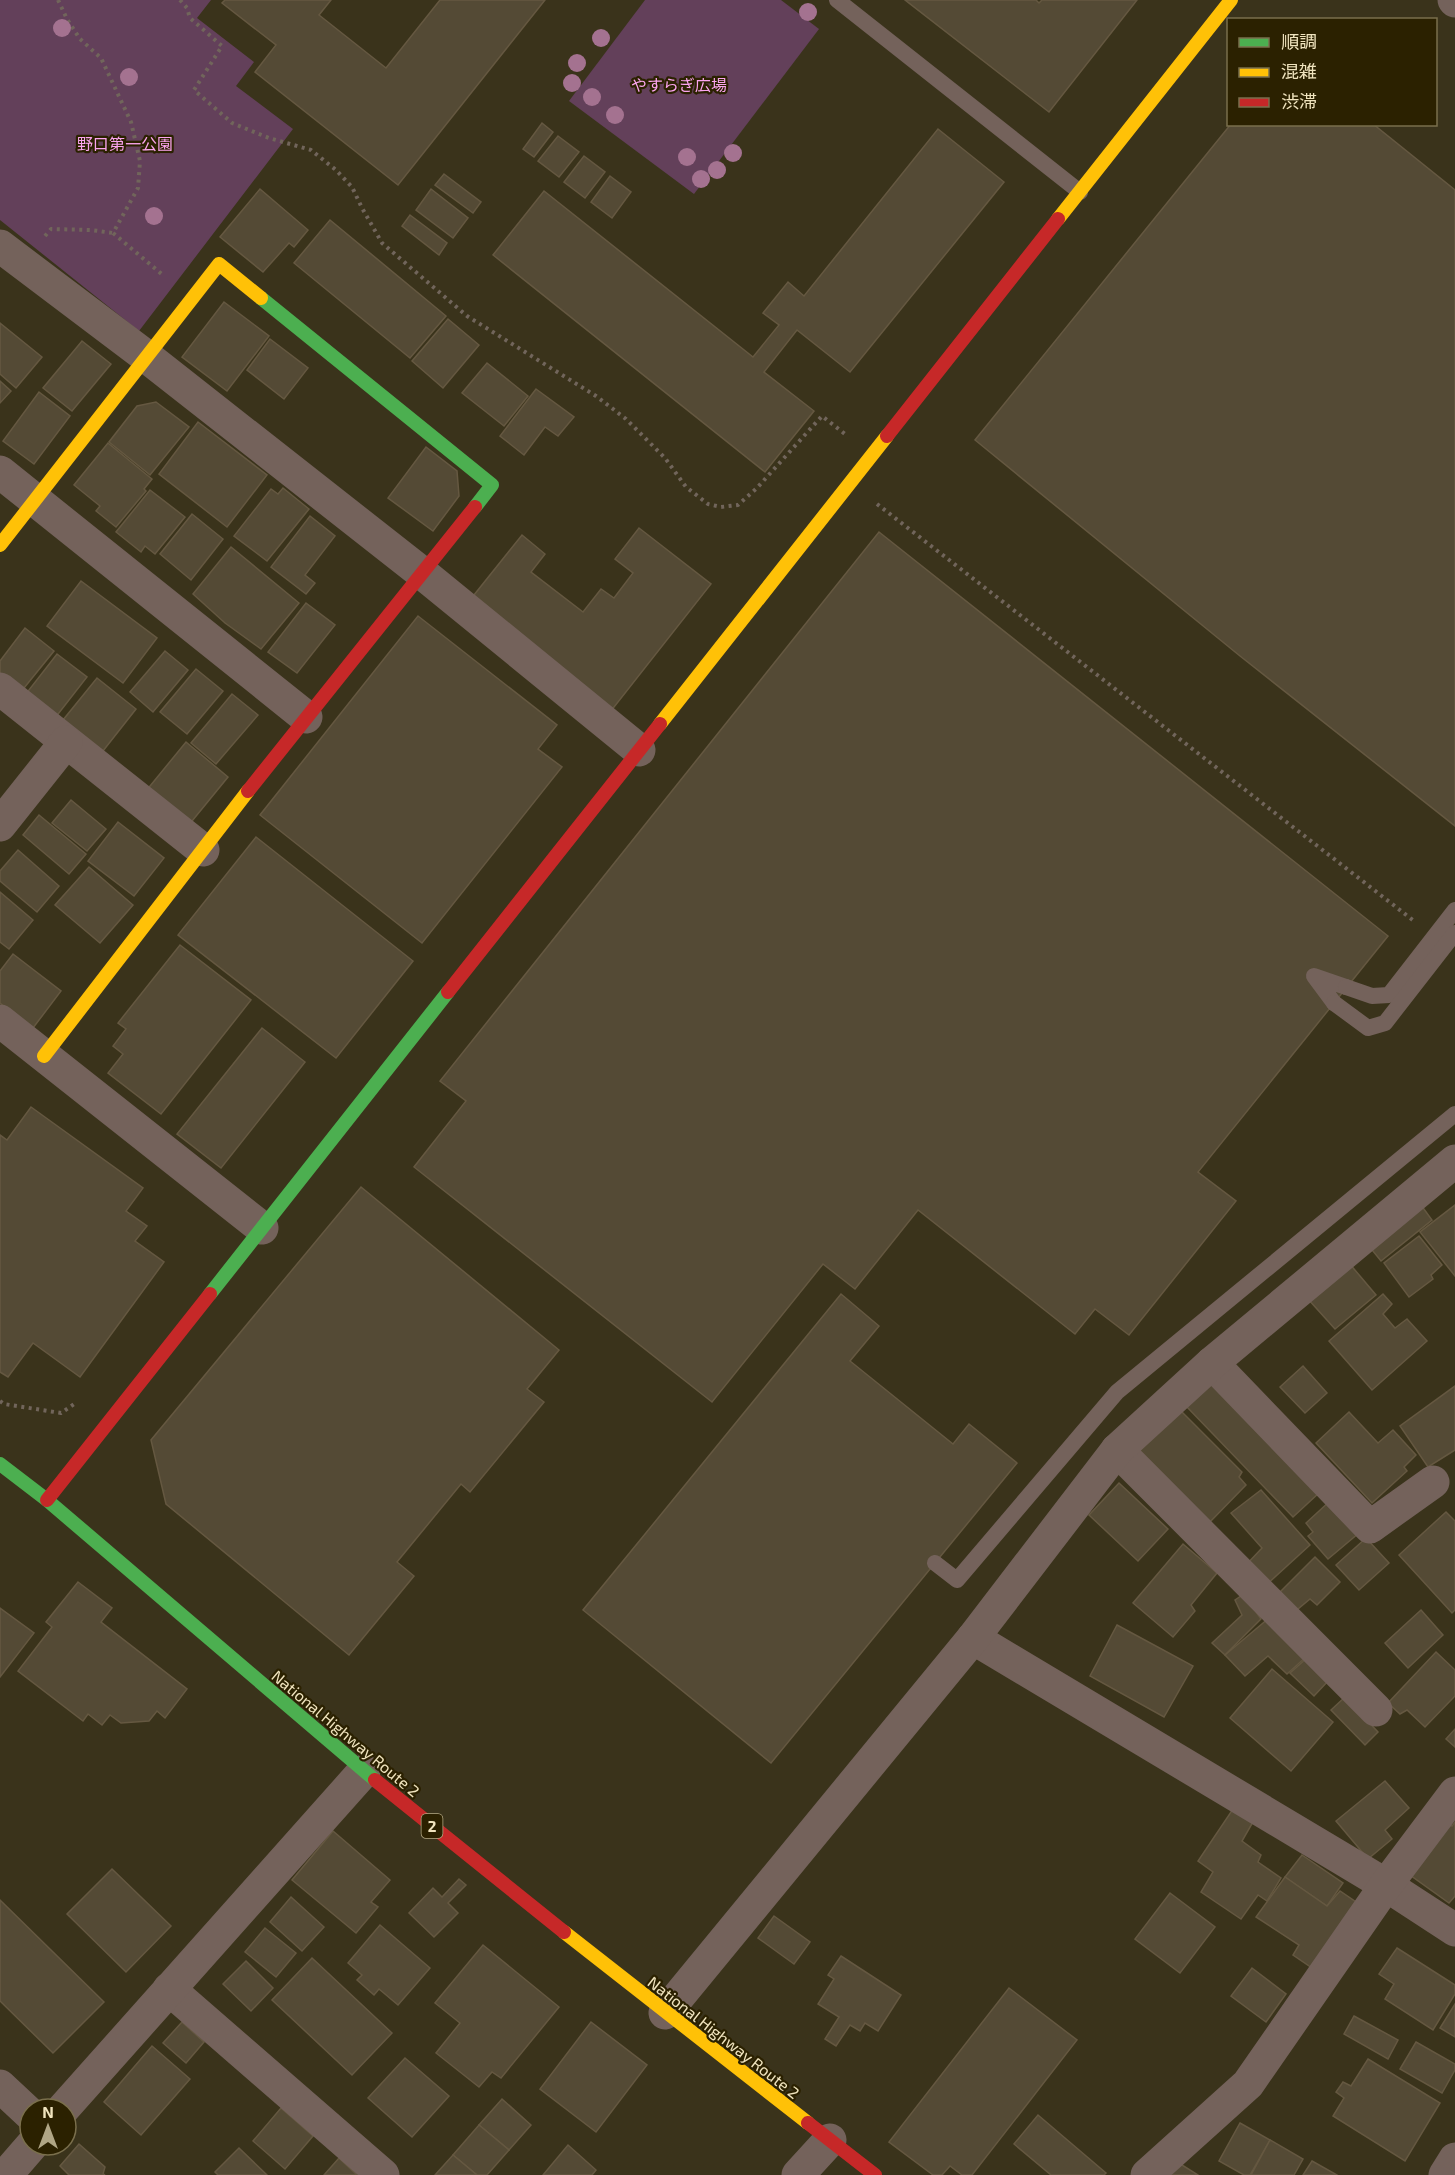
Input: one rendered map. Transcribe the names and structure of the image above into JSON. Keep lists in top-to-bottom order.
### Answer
{
  "streets": {
    "main road": ["National Highway Route 2", "2"]
  },
  "parks": ["やすらぎ広場", "野口第一公園"],
  "legend": ["順調", "混雑", "渋滞"],
  "north": "top"
}
